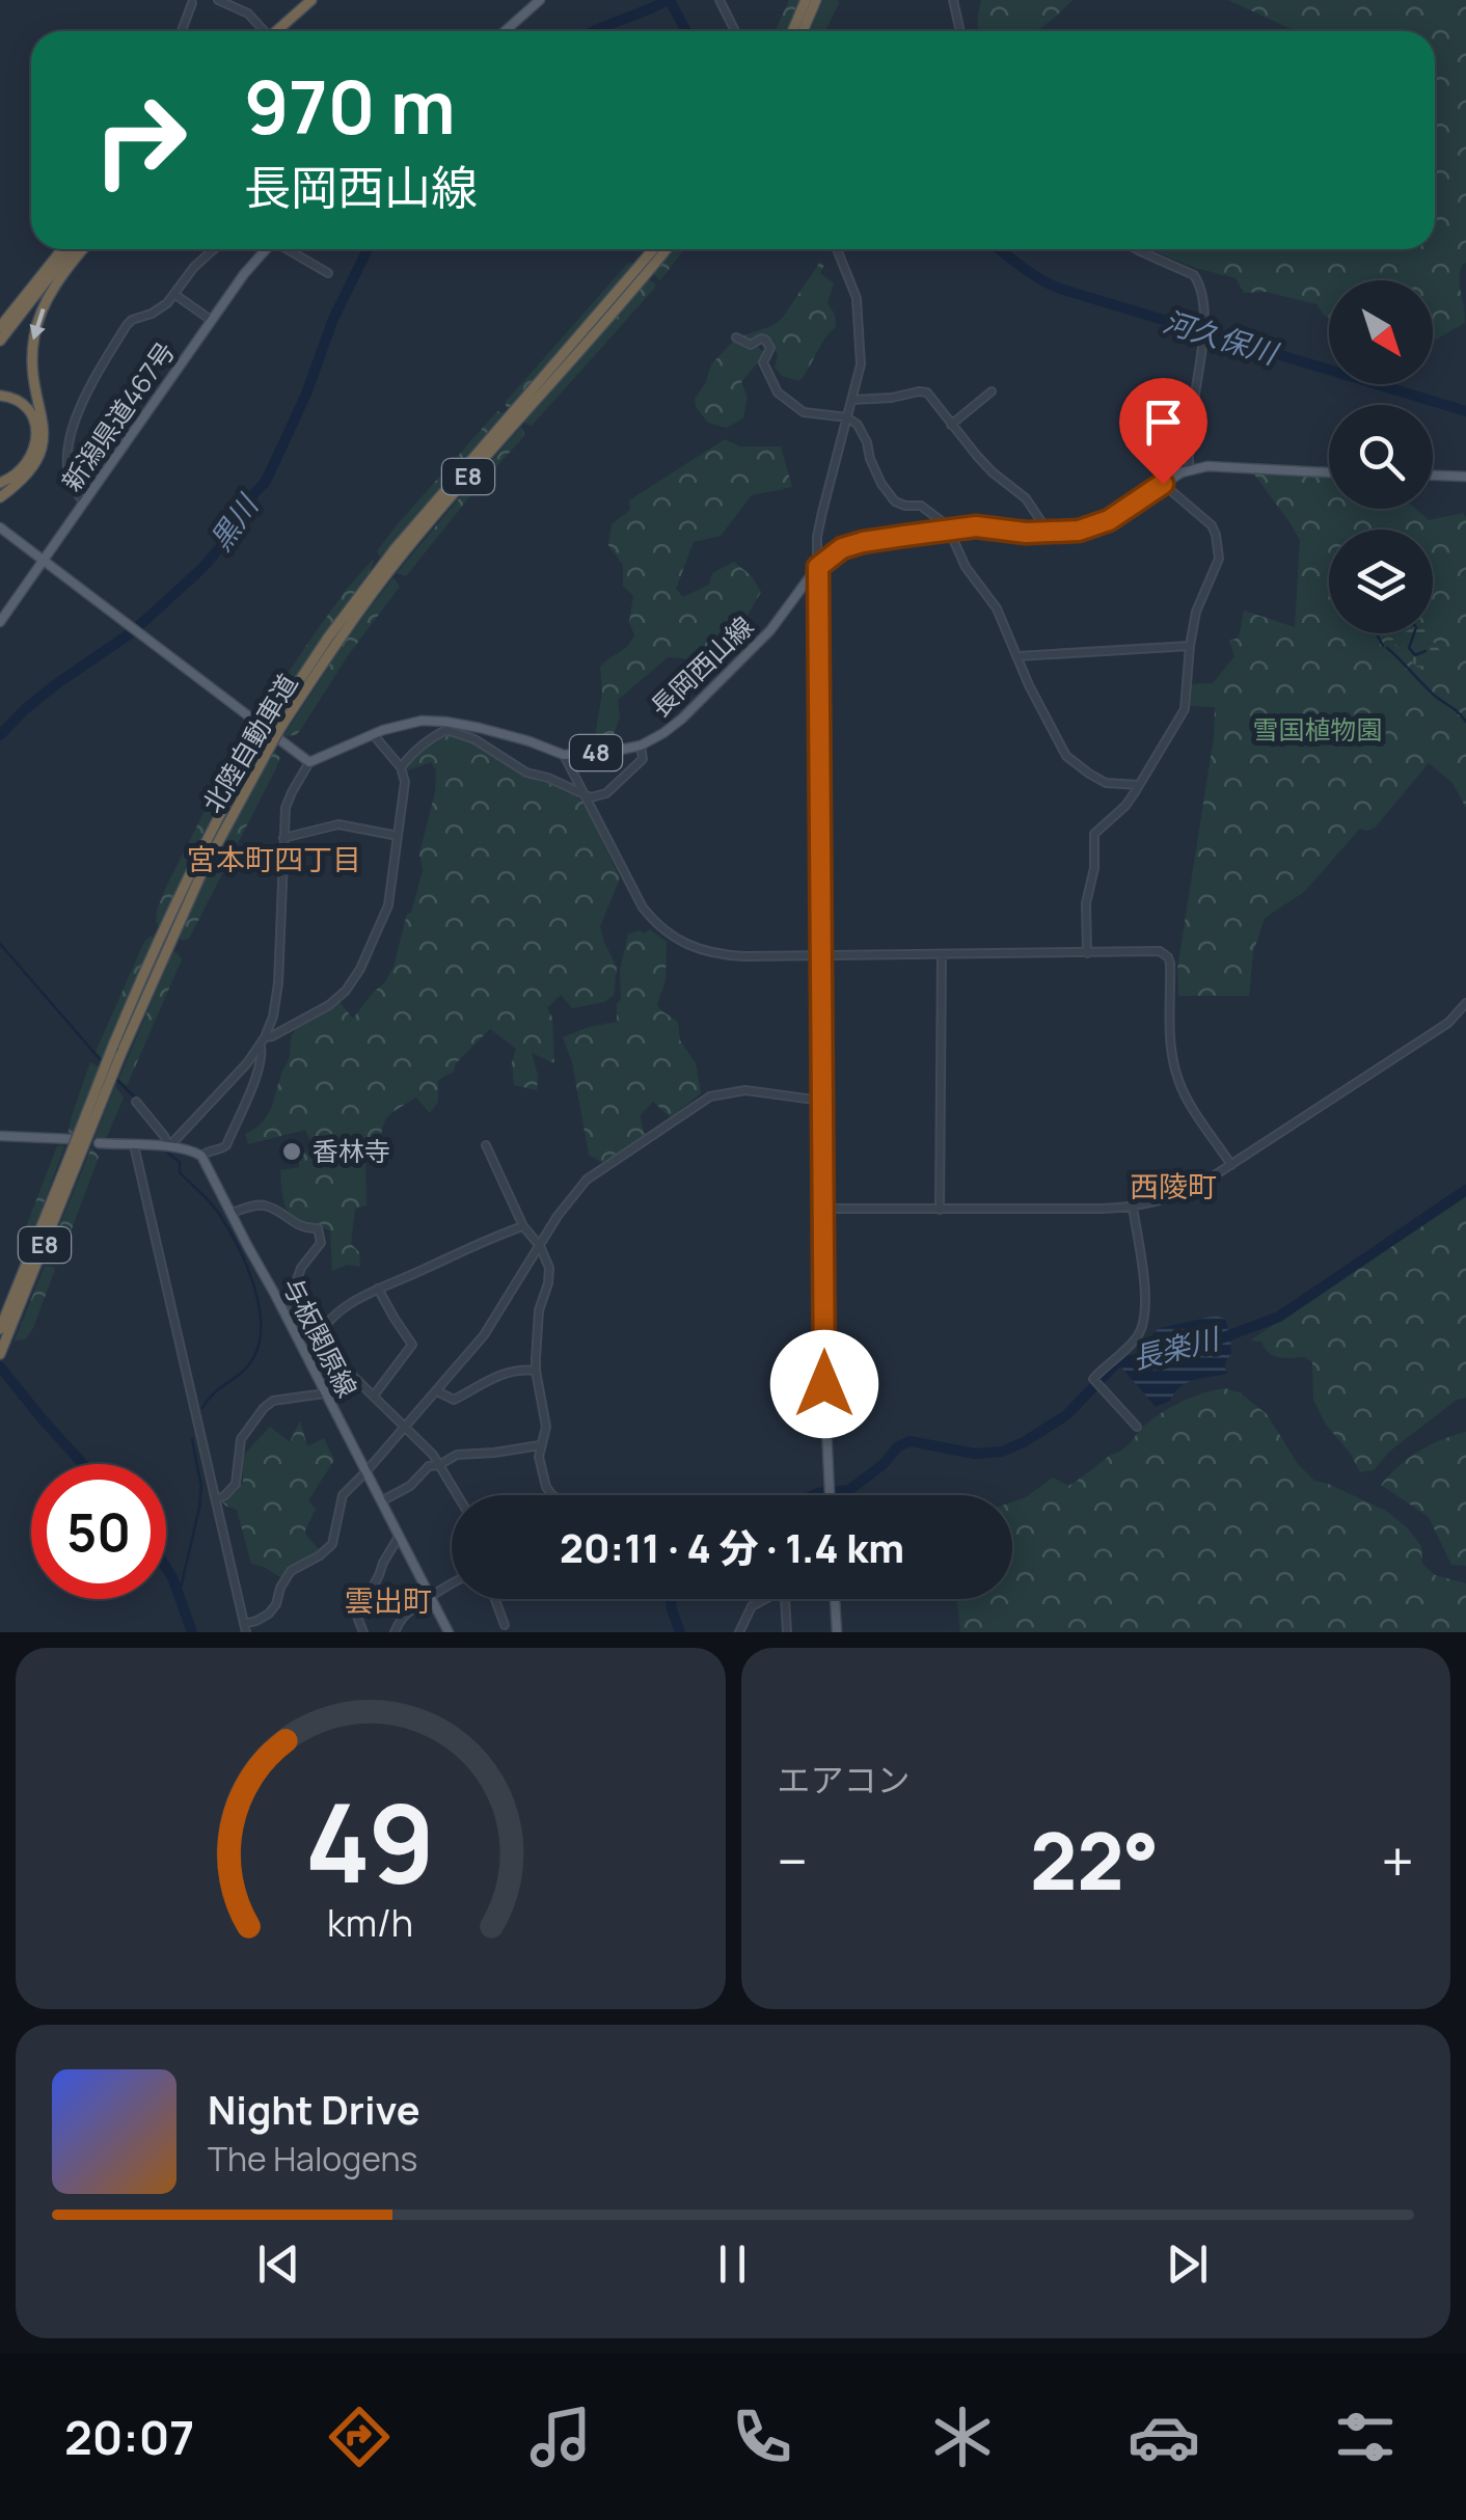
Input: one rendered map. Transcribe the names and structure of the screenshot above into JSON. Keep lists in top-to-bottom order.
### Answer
{
  "streets": {
    "highway": ["E8", "北陸自動車道"],
    "main road": [
      "新潟県道467号",
      "長岡西山線",
      "48",
      "与板関原線"
    ]
  },
  "districts": ["宮本町四丁目", "西陵町", "雲出町"],
  "water": ["河久保川", "黒川", "長楽川"],
  "parks": ["雪国植物園"],
  "places": ["香林寺"],
  "north": "bottom right",
  "page": {
    "turn": ["970 m", "長岡西山線"],
    "limit": "50",
    "trip": "20:11 · 4 分 · 1.4 km",
    "tile": "エアコン",
    "heat": ["−", "22°", "+"],
    "song": ["Night Drive", "The Halogens"],
    "tabs": "20:07",
    "gauge": ["49", "km/h"]
  }
}
